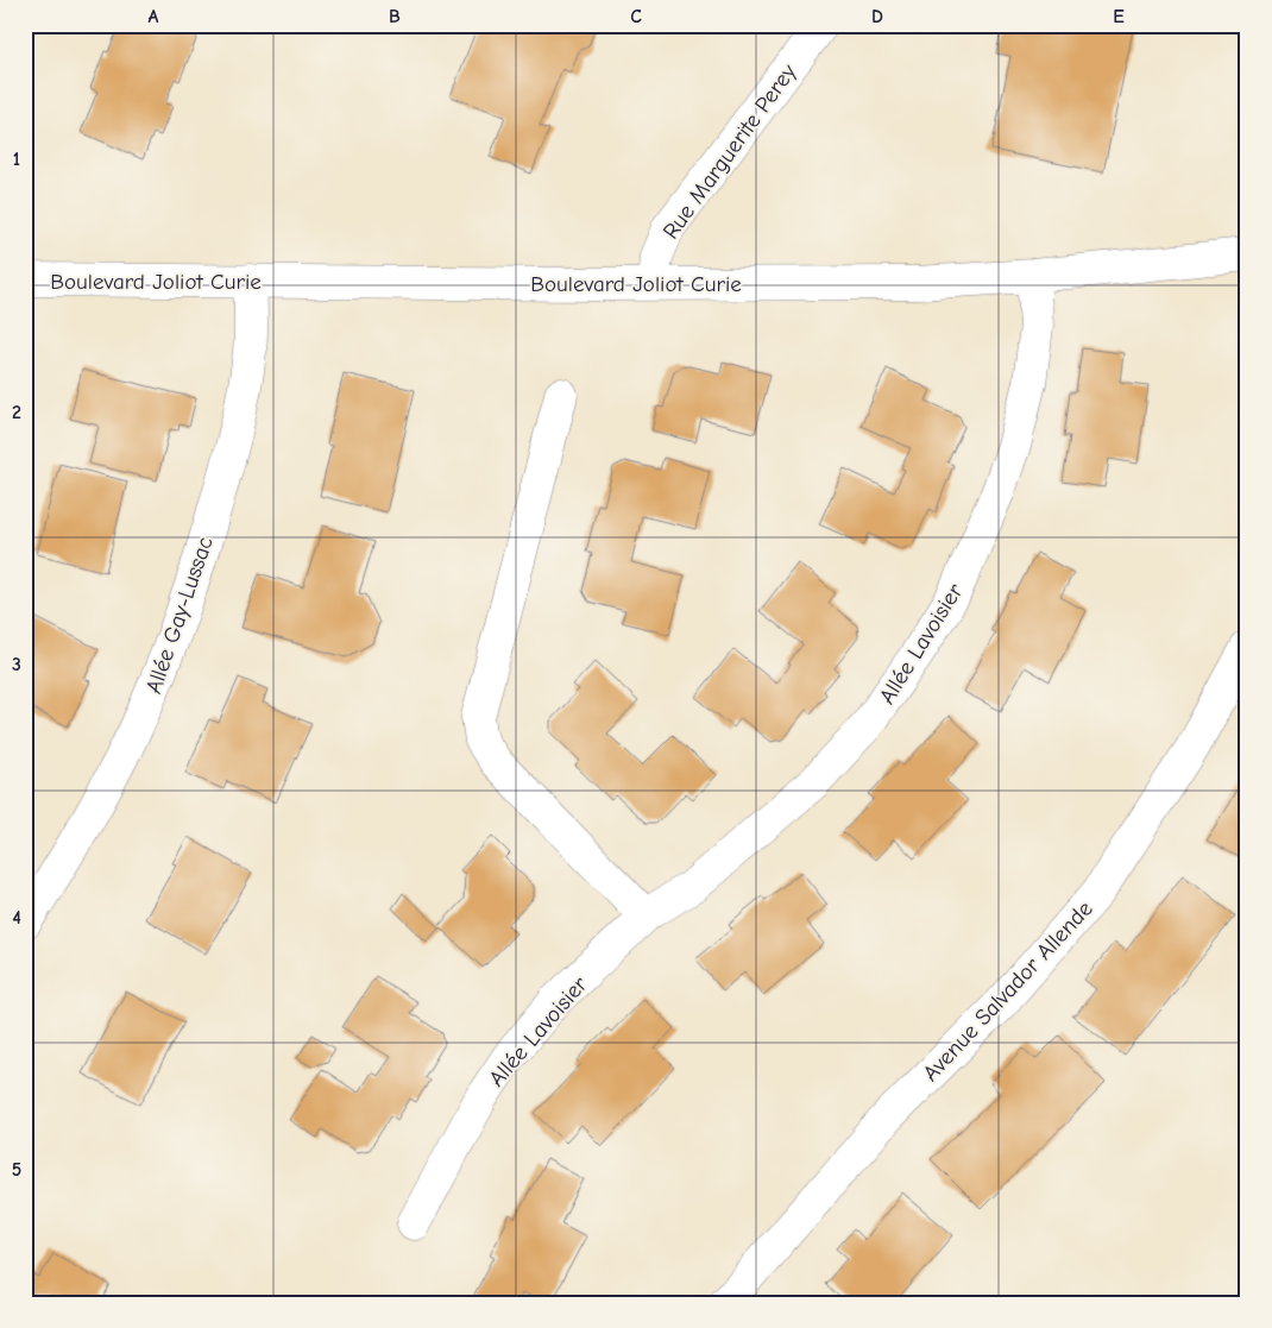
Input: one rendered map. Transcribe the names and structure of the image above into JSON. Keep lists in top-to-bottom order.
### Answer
{
  "streets": {
    "street": [
      "Rue Marguerite Perey",
      "Boulevard Joliot Curie",
      "Allée Gay-Lussac",
      "Allée Lavoisier",
      "Avenue Salvador Allende"
    ]
  },
  "crossings": [
    ["Rue Marguerite Perey", "Boulevard Joliot Curie"],
    ["Boulevard Joliot Curie", "Allée Gay-Lussac"],
    ["Boulevard Joliot Curie", "Allée Lavoisier"]
  ],
  "grid": {
    "columns": [
      "A",
      "B",
      "C",
      "D",
      "E"
    ],
    "rows": [
      "1",
      "2",
      "3",
      "4",
      "5"
    ]
  }
}
